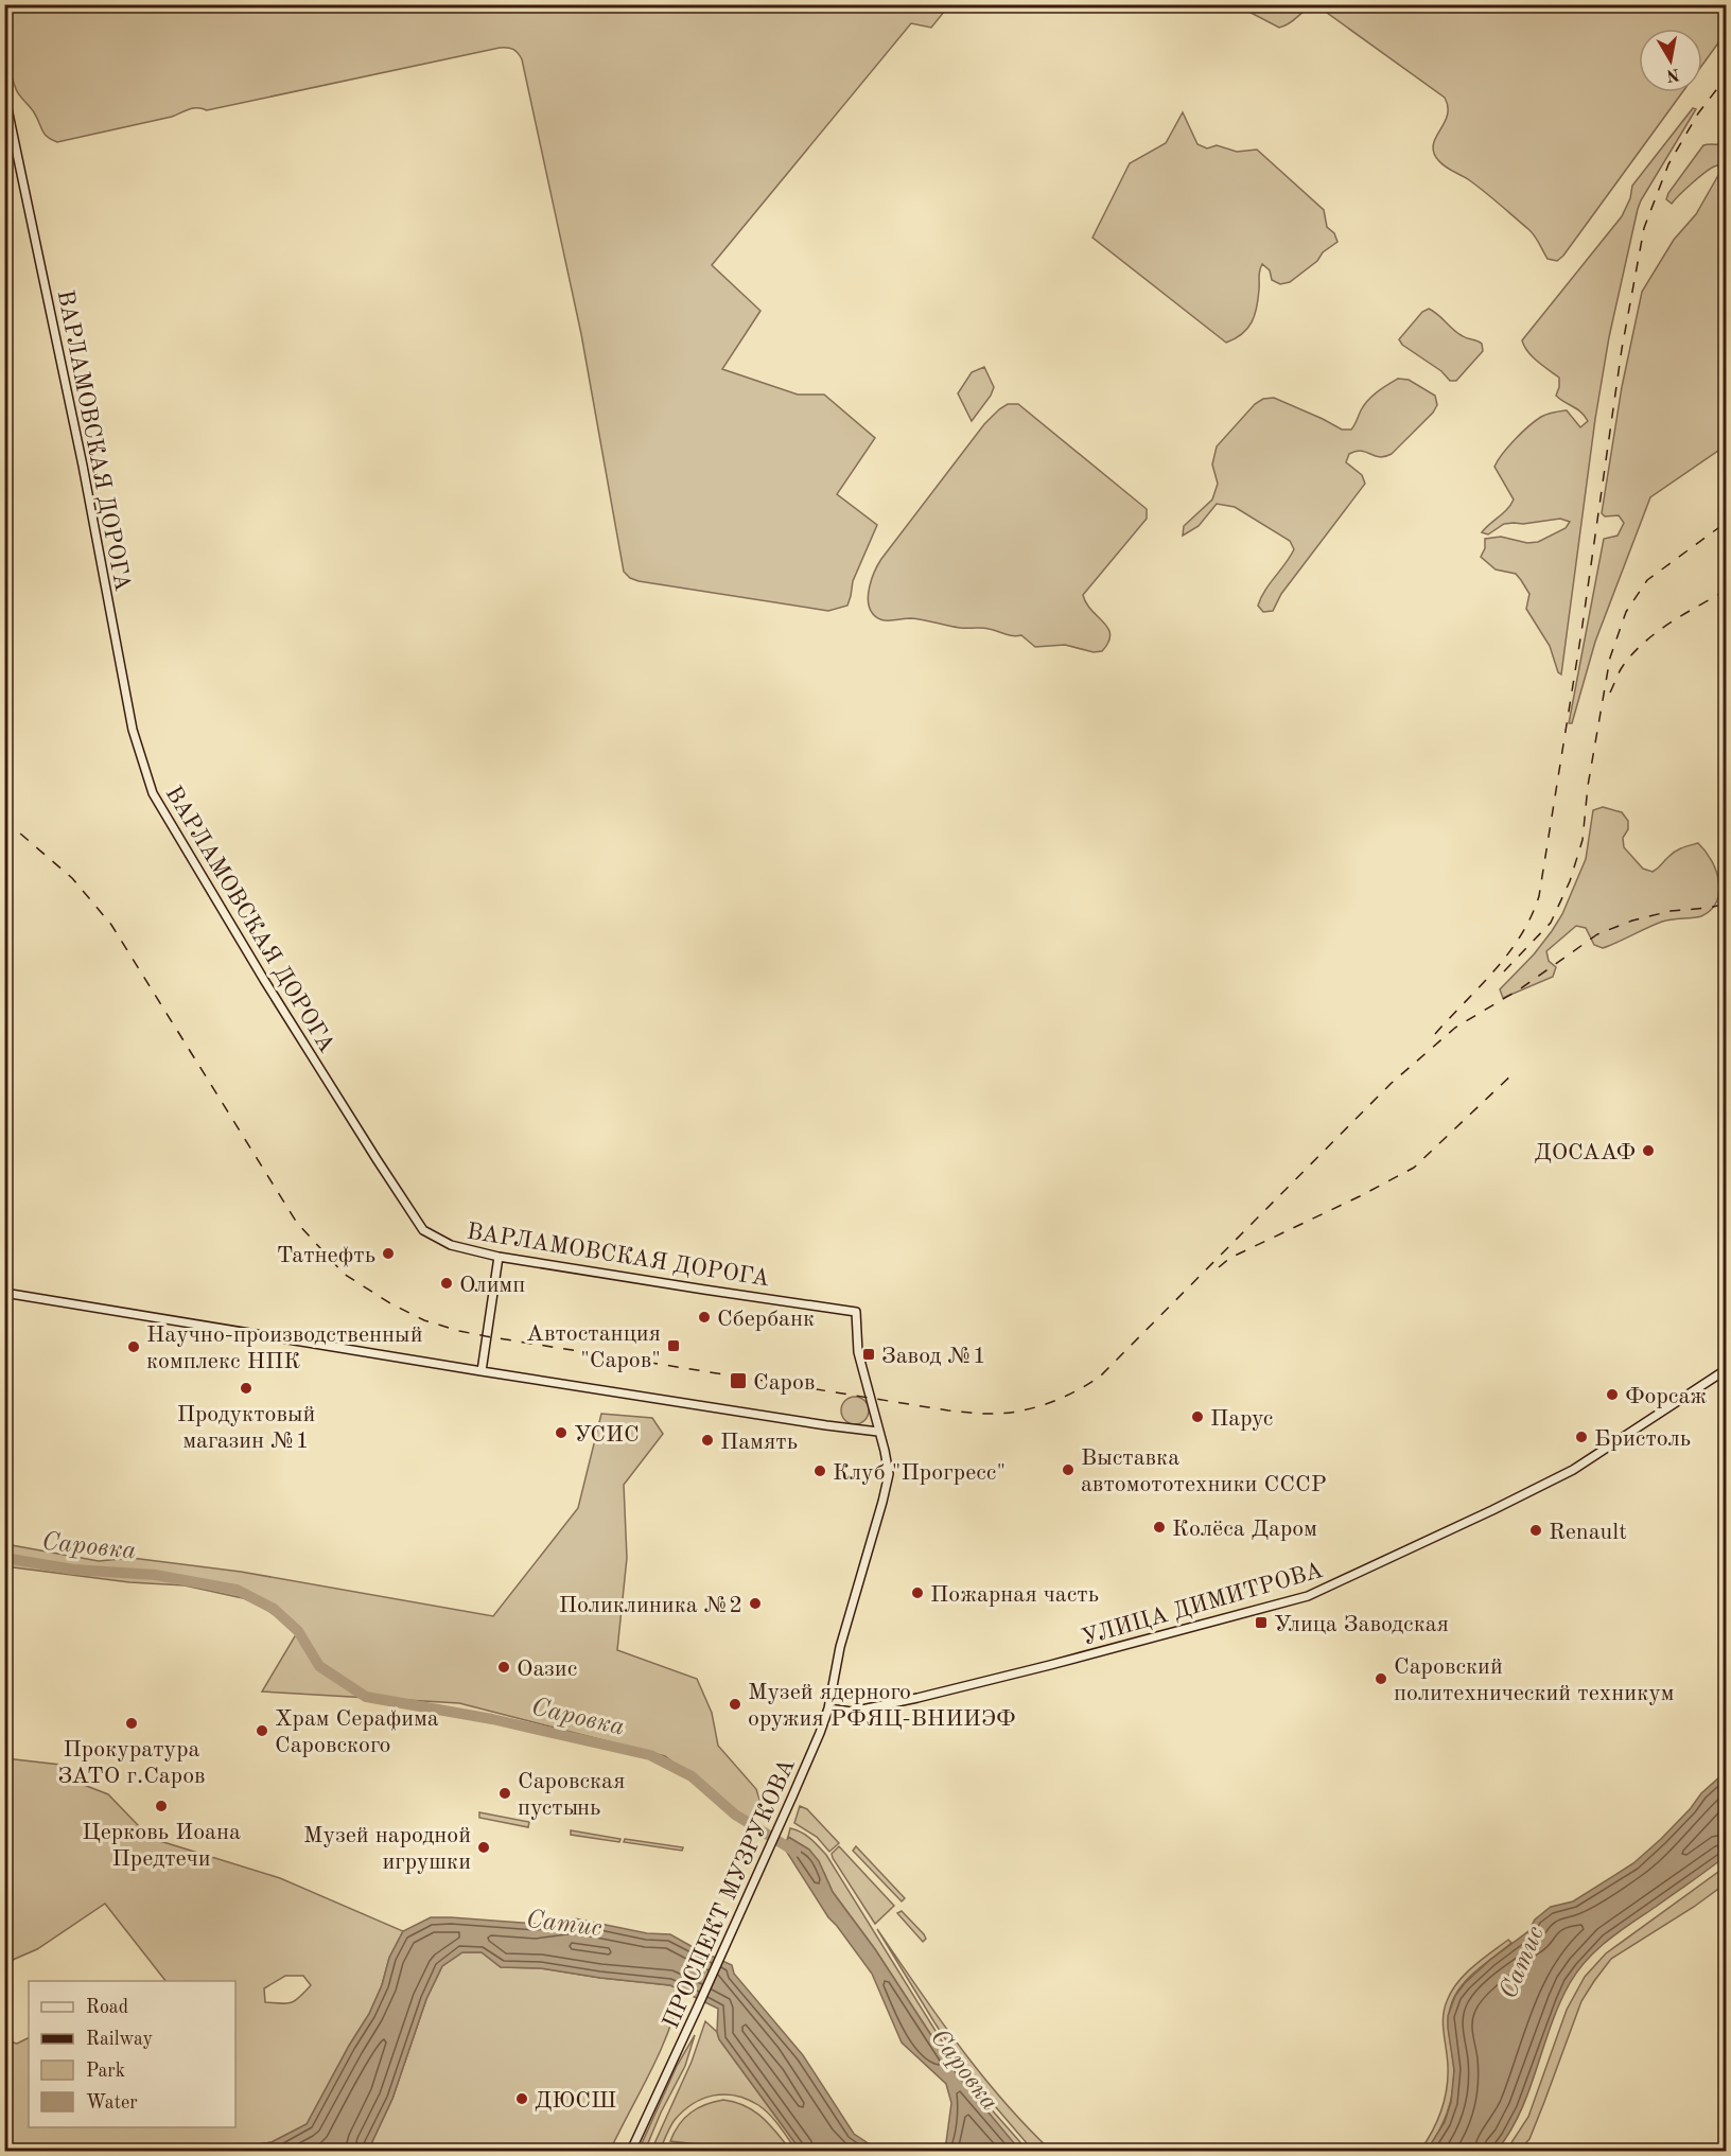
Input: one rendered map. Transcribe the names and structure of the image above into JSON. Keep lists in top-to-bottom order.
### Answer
{
  "streets": {
    "street": ["ВАРЛАМОВСКАЯ ДОРОГА", "УЛИЦА ДИМИТРОВА", "ПРОСПЕКТ МУЗРУКОВА"]
  },
  "crossings": [
    ["ВАРЛАМОВСКАЯ ДОРОГА", "ПРОСПЕКТ МУЗРУКОВА"],
    ["УЛИЦА ДИМИТРОВА", "ПРОСПЕКТ МУЗРУКОВА"]
  ],
  "water": ["Саровка", "Сатис"],
  "places": {
    "other": [
      "ДОСААФ",
      "Татнефть",
      "Олимп",
      "Сбербанк",
      "Научно-производственный комплекс НПК",
      "Продуктовый магазин №1",
      "Форсаж",
      "Парус",
      "УСИС",
      "Бристоль",
      "Память",
      "Выставка автомототехники СССР",
      "Клуб \"Прогресс\"",
      "Колёса Даром",
      "Renault",
      "Пожарная часть",
      "Поликлиника №2",
      "Оазис",
      "Саровский политехнический техникум",
      "Музей ядерного оружия РФЯЦ-ВНИИЭФ",
      "Прокуратура ЗАТО г.Саров",
      "Храм Серафима Саровского",
      "Саровская пустынь",
      "Церковь Иоана Предтечи",
      "Музей народной игрушки",
      "ДЮСШ"
    ],
    "transit": [
      "Автостанция \"Саров\"",
      "Завод №1",
      "Саров",
      "Улица Заводская"
    ]
  },
  "legend": [
    "Road",
    "Railway",
    "Park",
    "Water"
  ],
  "north": "bottom"
}
